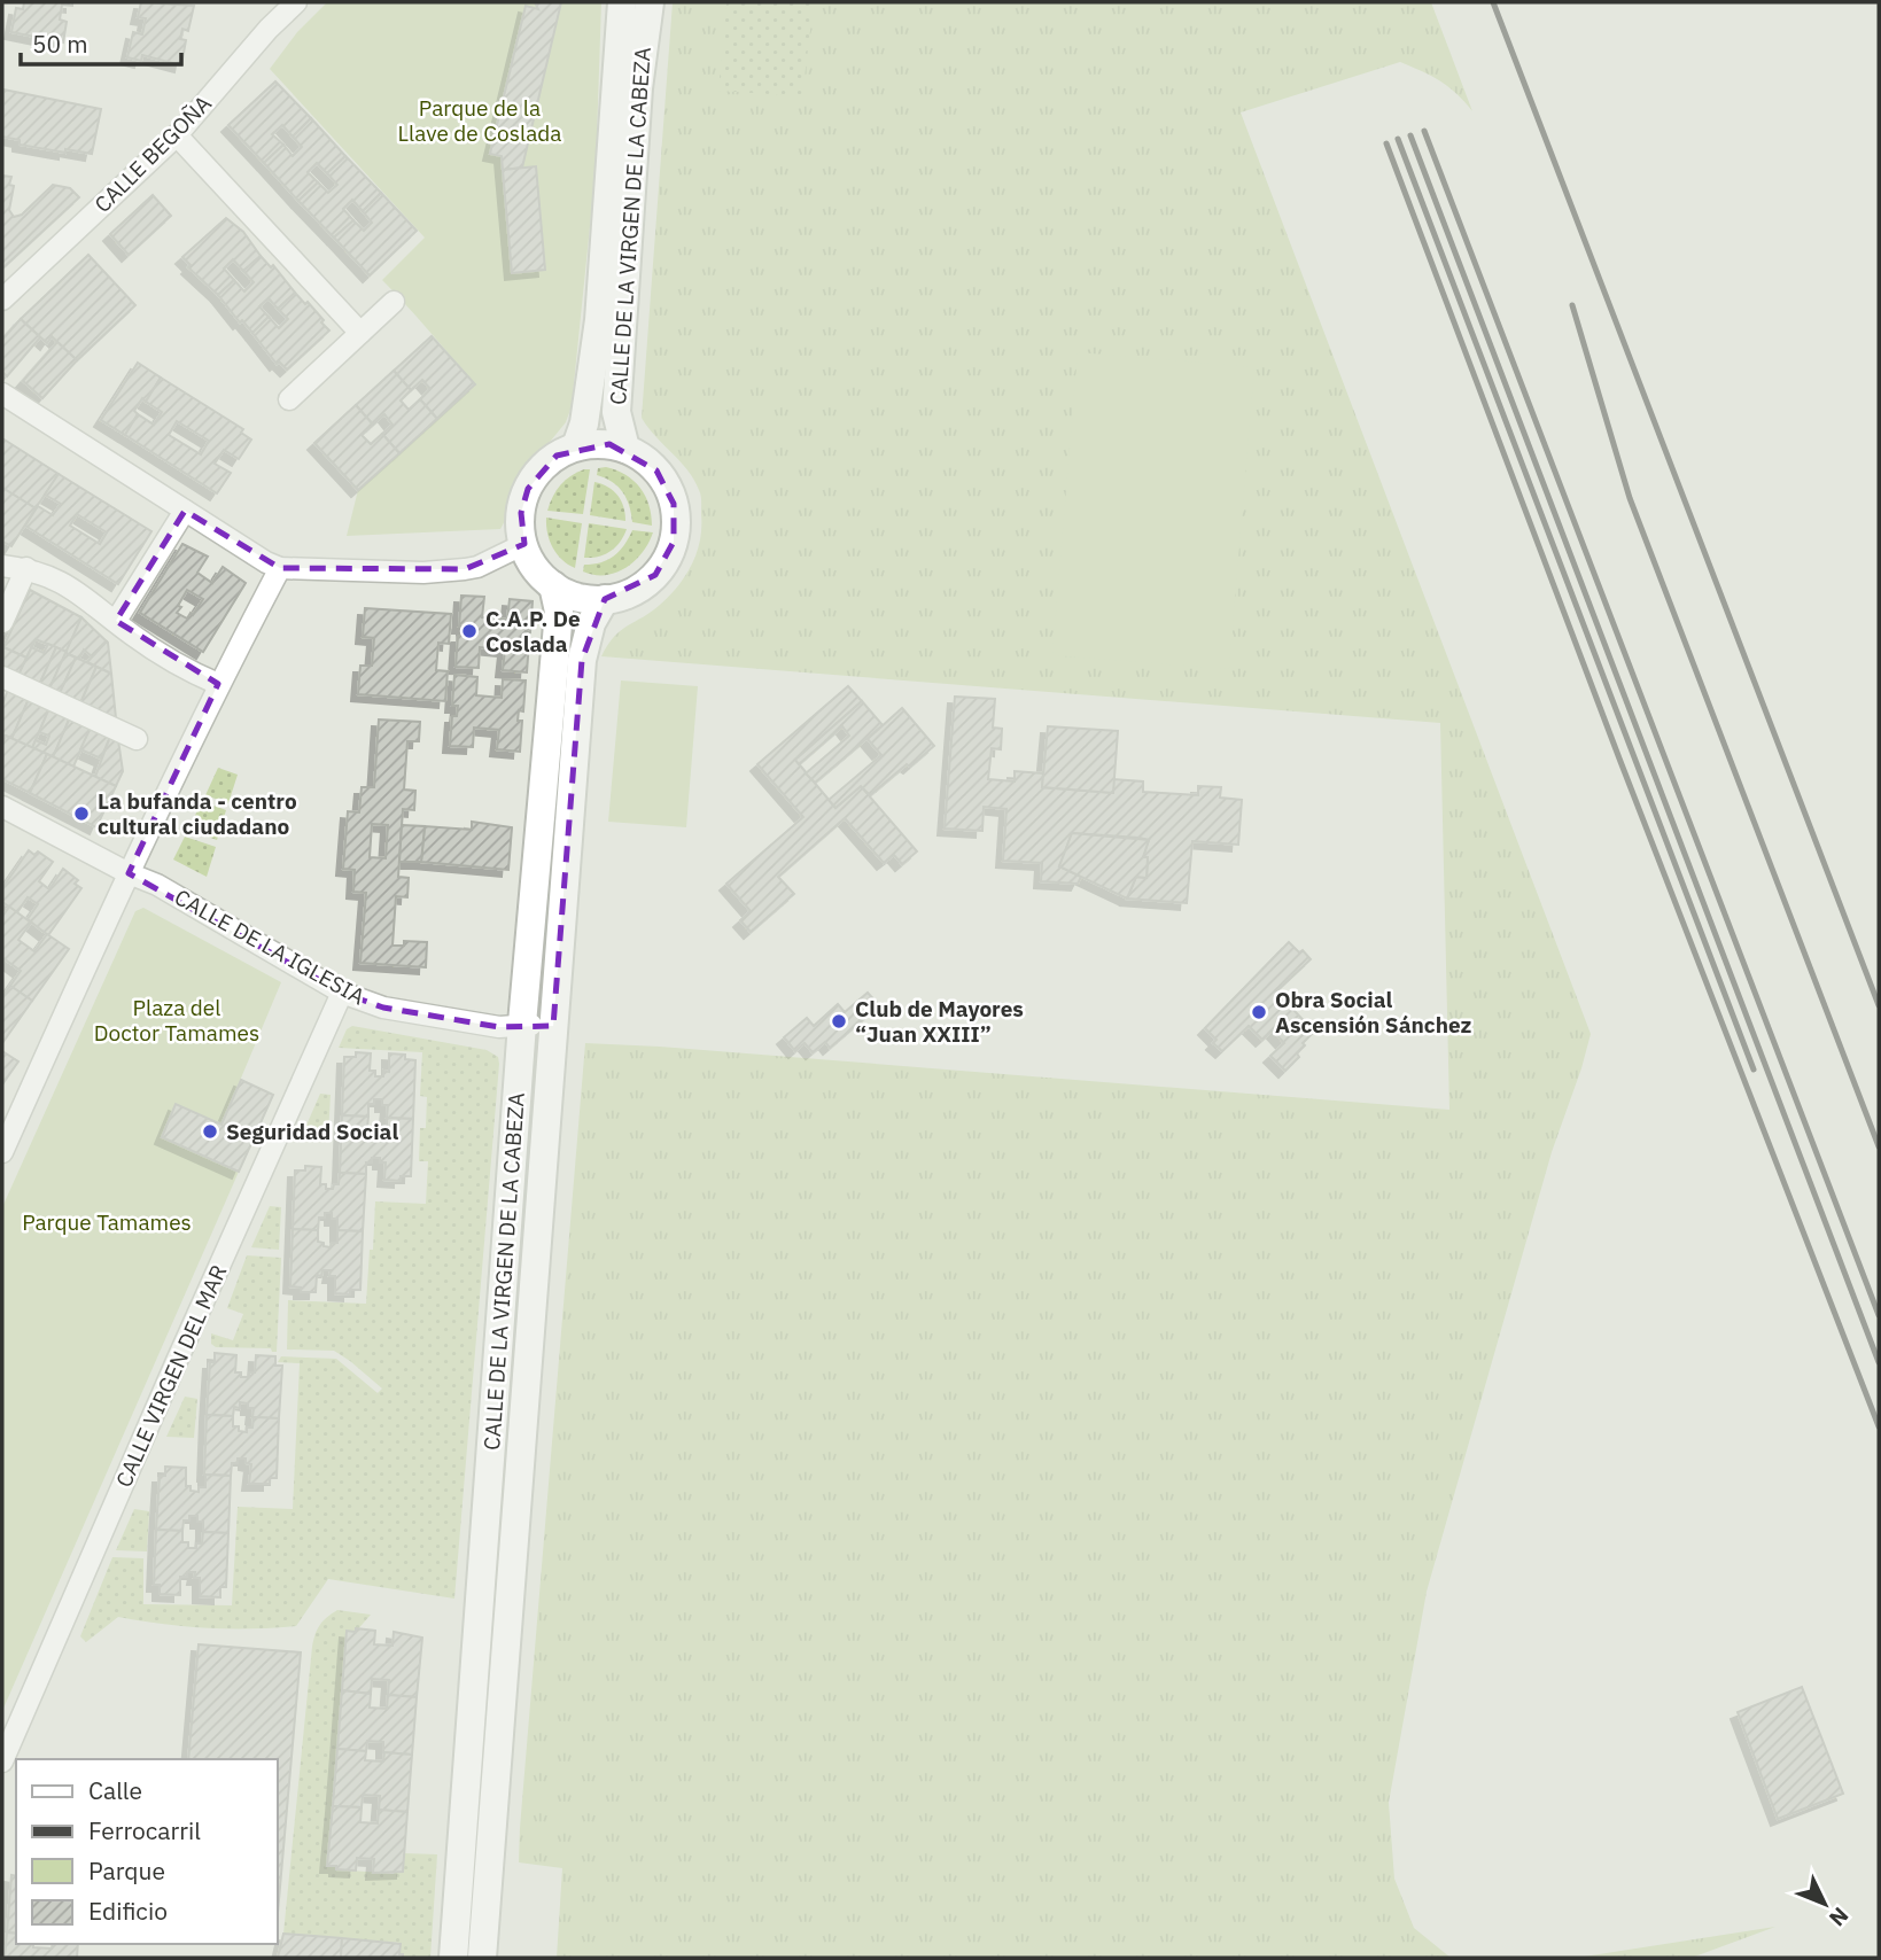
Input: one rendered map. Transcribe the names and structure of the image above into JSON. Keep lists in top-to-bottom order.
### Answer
{
  "streets": {
    "main road": ["CALLE DE LA VIRGEN DE LA CABEZA"],
    "street": ["CALLE BEGOÑA", "CALLE DE LA IGLESIA", "CALLE VIRGEN DEL MAR"]
  },
  "crossings": [
    ["CALLE DE LA VIRGEN DE LA CABEZA", "CALLE DE LA IGLESIA"],
    ["CALLE DE LA IGLESIA", "CALLE VIRGEN DEL MAR"]
  ],
  "parks": ["Parque de la Llave de Coslada", "Plaza del Doctor Tamames", "Parque Tamames"],
  "places": [
    "C.A.P. De Coslada",
    "La bufanda - centro cultural ciudadano",
    "Obra Social Ascensión Sánchez",
    "Club de Mayores “Juan XXIII”",
    "Seguridad Social"
  ],
  "legend": [
    "Calle",
    "Ferrocarril",
    "Parque",
    "Edificio"
  ],
  "scale_bar": "50 m",
  "north": "bottom right"
}
